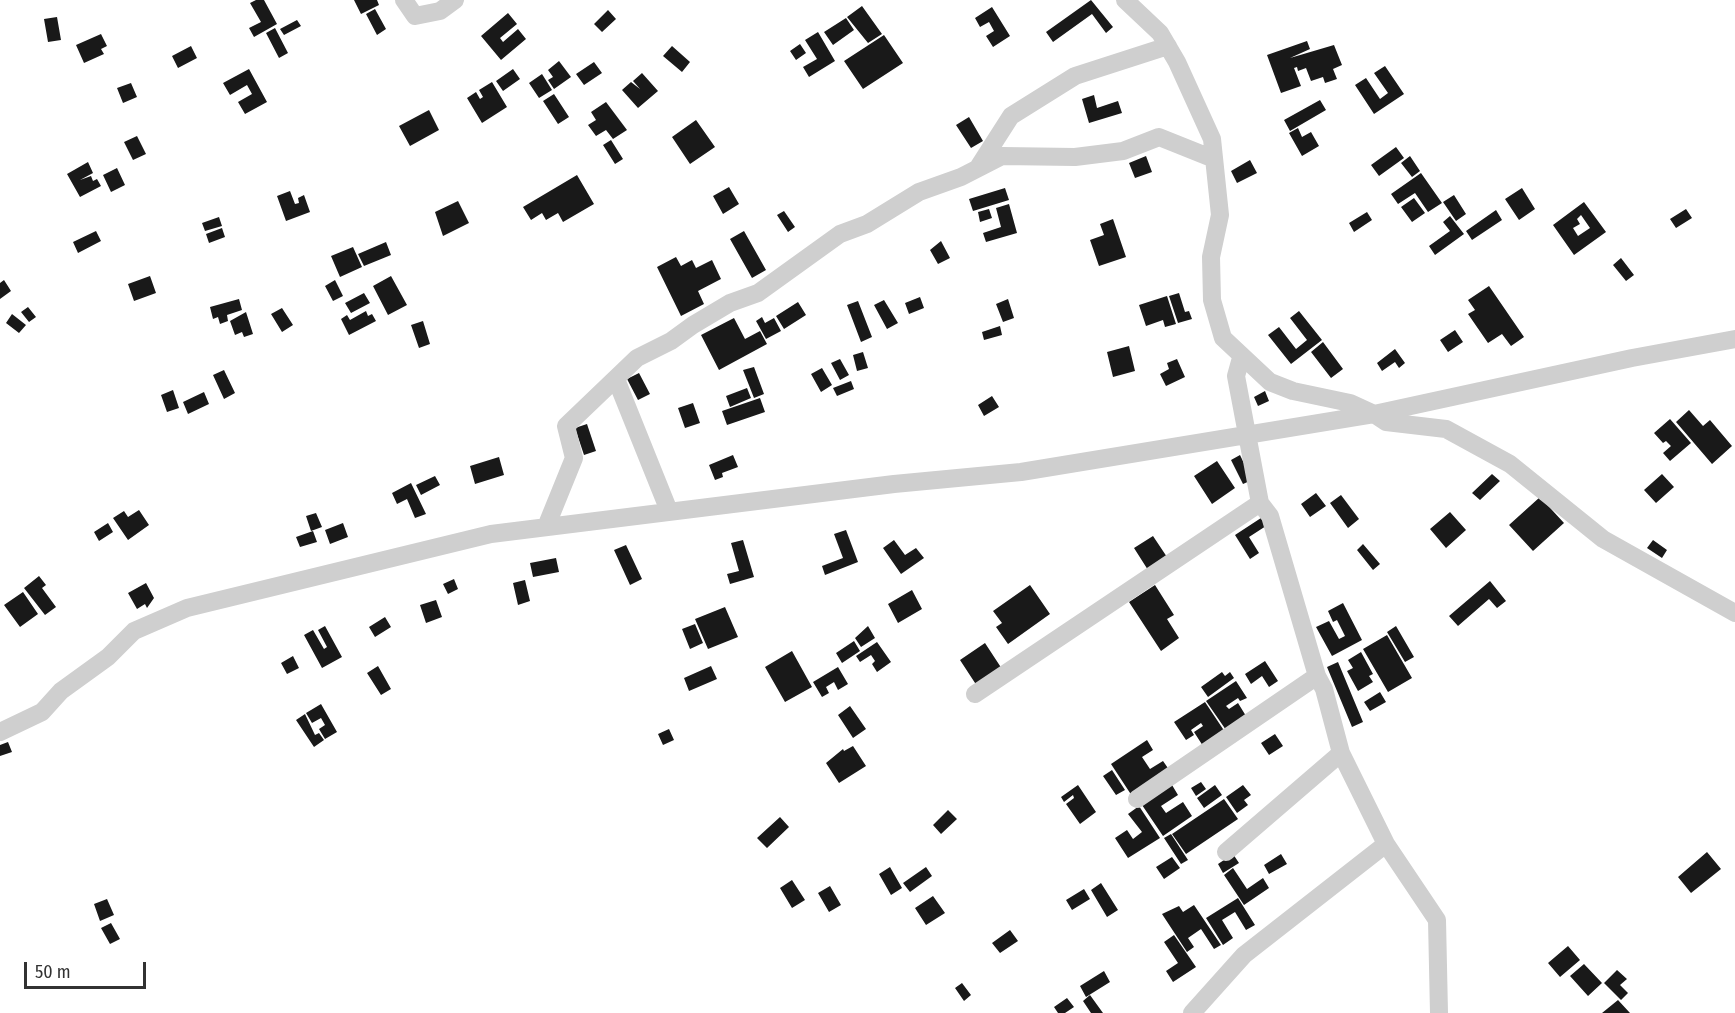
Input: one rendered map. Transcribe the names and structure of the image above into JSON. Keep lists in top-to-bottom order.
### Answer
{
  "scale_bar": "50 m"
}
